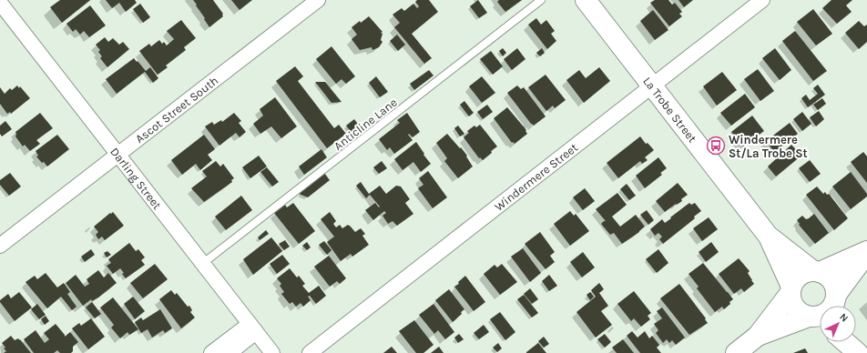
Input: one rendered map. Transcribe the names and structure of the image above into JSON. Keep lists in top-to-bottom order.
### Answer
{
  "streets": {
    "main road": ["La Trobe Street"],
    "street": ["Ascot Street South", "Windermere Street", "Darling Street"],
    "lane": ["Anticline Lane"]
  },
  "crossings": [
    ["Ascot Street South", "Darling Street"],
    ["La Trobe Street", "Windermere Street"],
    ["Anticline Lane", "Darling Street"]
  ],
  "places": {
    "bus stop": ["Windermere St/La Trobe St"]
  },
  "north": "top right"
}
